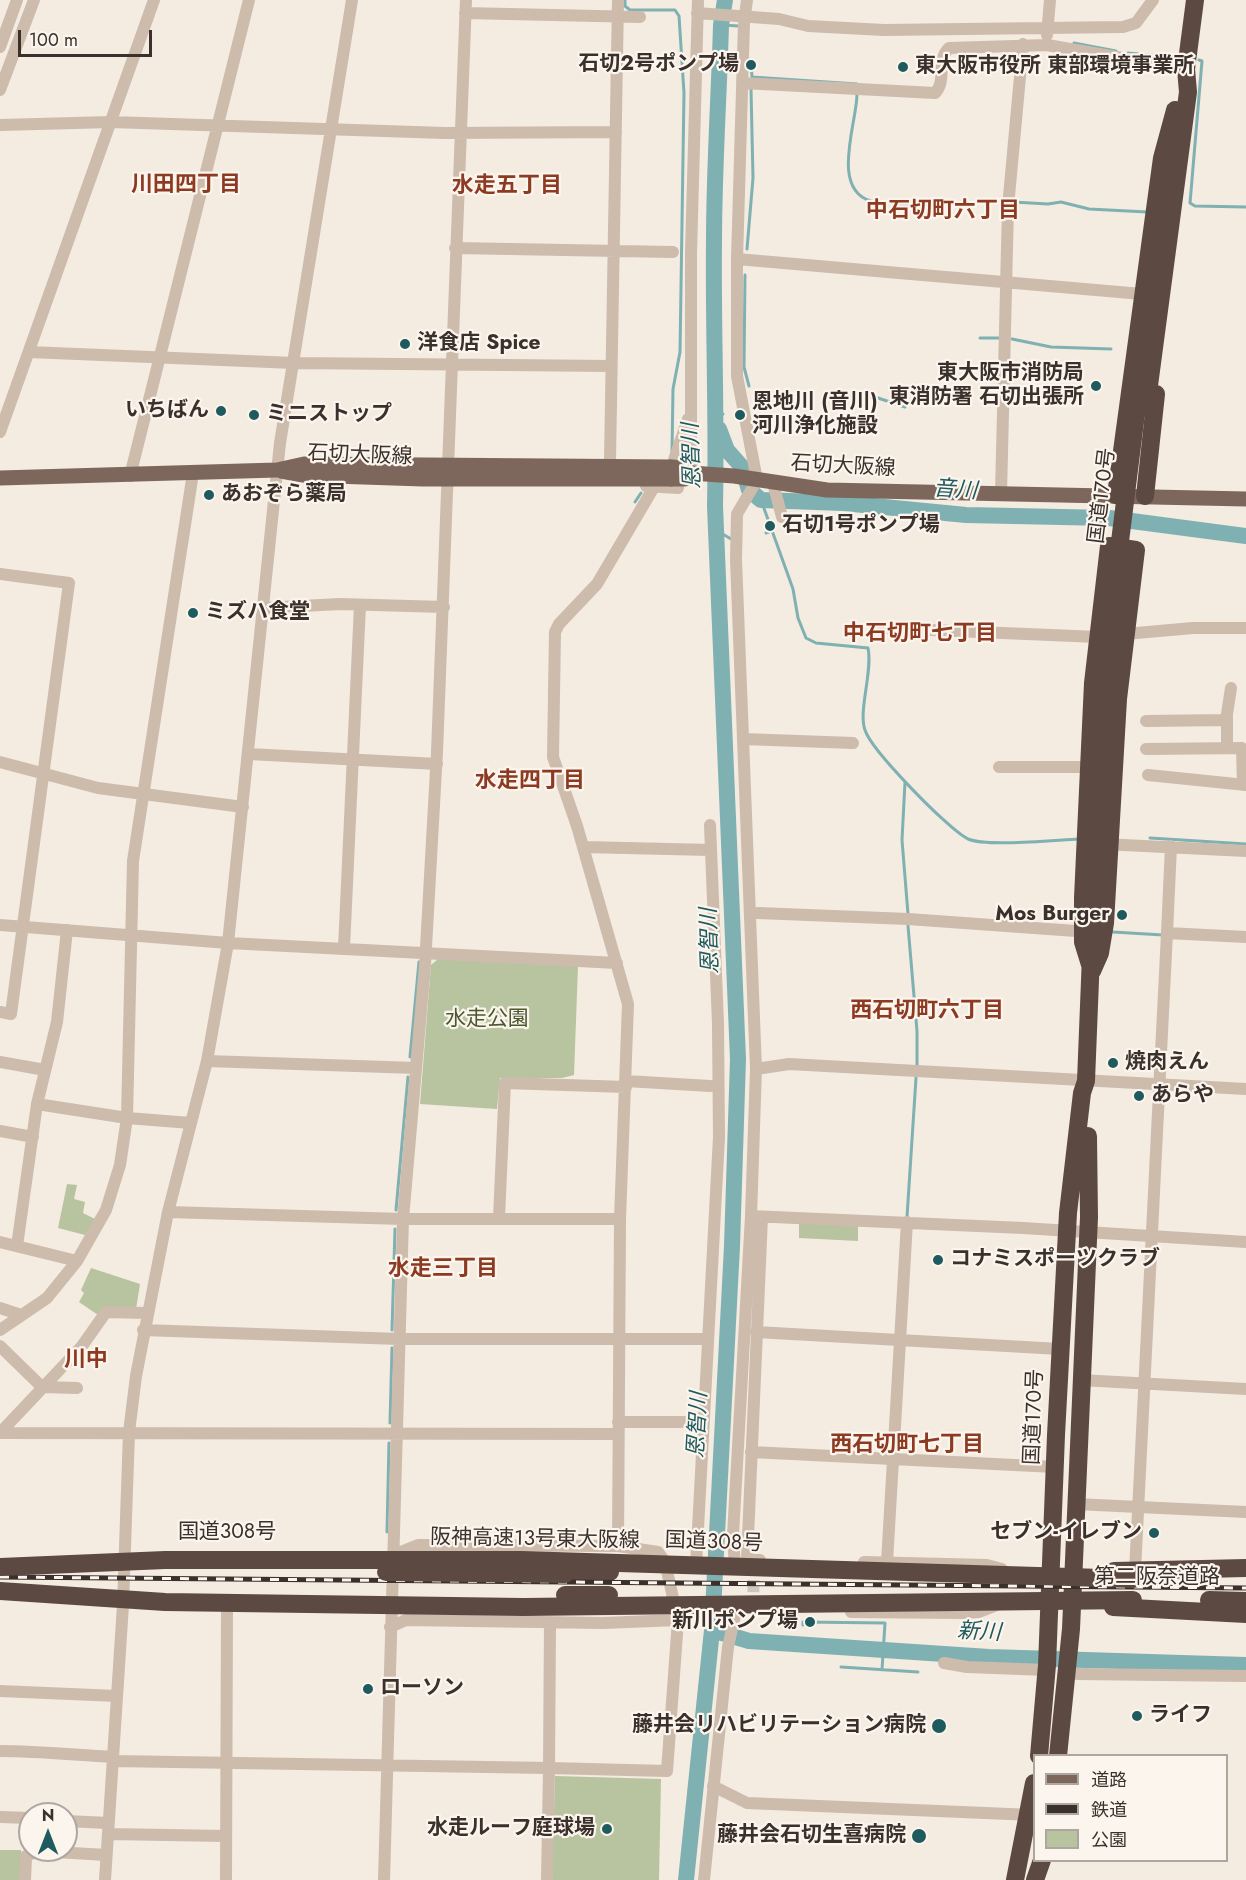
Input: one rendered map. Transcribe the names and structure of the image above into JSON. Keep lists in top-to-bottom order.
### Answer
{
  "streets": {
    "highway": [
      "国道170号",
      "国道308号",
      "阪神高速13号東大阪線",
      "第二阪奈道路"
    ],
    "main road": ["石切大阪線"]
  },
  "crossings": [
    ["国道170号", "国道308号"],
    ["国道170号", "阪神高速13号東大阪線"],
    ["国道170号", "第二阪奈道路"],
    ["国道308号", "阪神高速13号東大阪線"],
    ["国道308号", "第二阪奈道路"],
    ["阪神高速13号東大阪線", "第二阪奈道路"]
  ],
  "districts": [
    "川田四丁目",
    "水走五丁目",
    "中石切町六丁目",
    "中石切町七丁目",
    "水走四丁目",
    "西石切町六丁目",
    "水走三丁目",
    "川中",
    "西石切町七丁目"
  ],
  "water": ["恩智川", "音川", "新川"],
  "parks": ["水走公園"],
  "places": [
    "石切2号ポンプ場",
    "東大阪市役所 東部環境事業所",
    "洋食店 Spice",
    "東大阪市消防局 東消防署 石切出張所",
    "いちばん",
    "ミニストップ",
    "恩地川 (音川) 河川浄化施設",
    "あおぞら薬局",
    "石切1号ポンプ場",
    "ミズハ食堂",
    "Mos Burger",
    "焼肉えん",
    "あらや",
    "コナミスポーツクラブ",
    "セブン-イレブン",
    "新川ポンプ場",
    "ローソン",
    "ライフ",
    "藤井会リハビリテーション病院",
    "水走ルーフ庭球場",
    "藤井会石切生喜病院"
  ],
  "legend": ["道路", "鉄道", "公園"],
  "scale_bar": "100 m",
  "north": "top"
}
